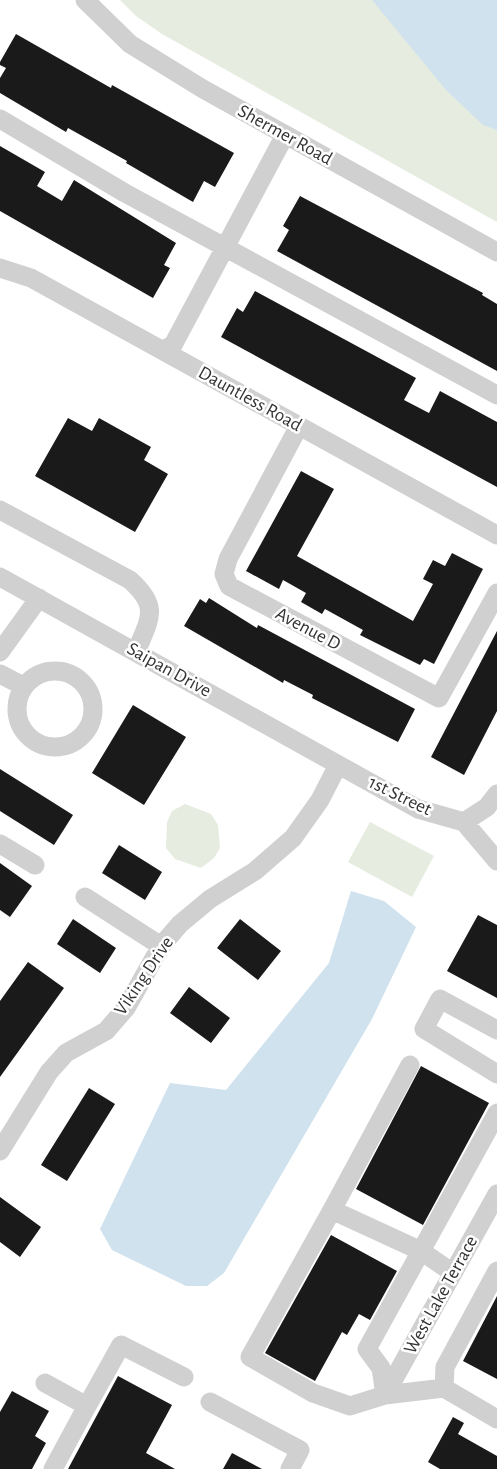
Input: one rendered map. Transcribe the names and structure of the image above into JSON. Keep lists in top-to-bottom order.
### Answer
{
  "streets": {
    "street": [
      "Shermer Road",
      "Dauntless Road",
      "Avenue D",
      "Saipan Drive",
      "1st Street",
      "Viking Drive",
      "West Lake Terrace"
    ]
  },
  "crossings": [
    ["Dauntless Road", "Avenue D"],
    ["Saipan Drive", "1st Street"],
    ["Saipan Drive", "Viking Drive"],
    ["1st Street", "Viking Drive"]
  ]
}
